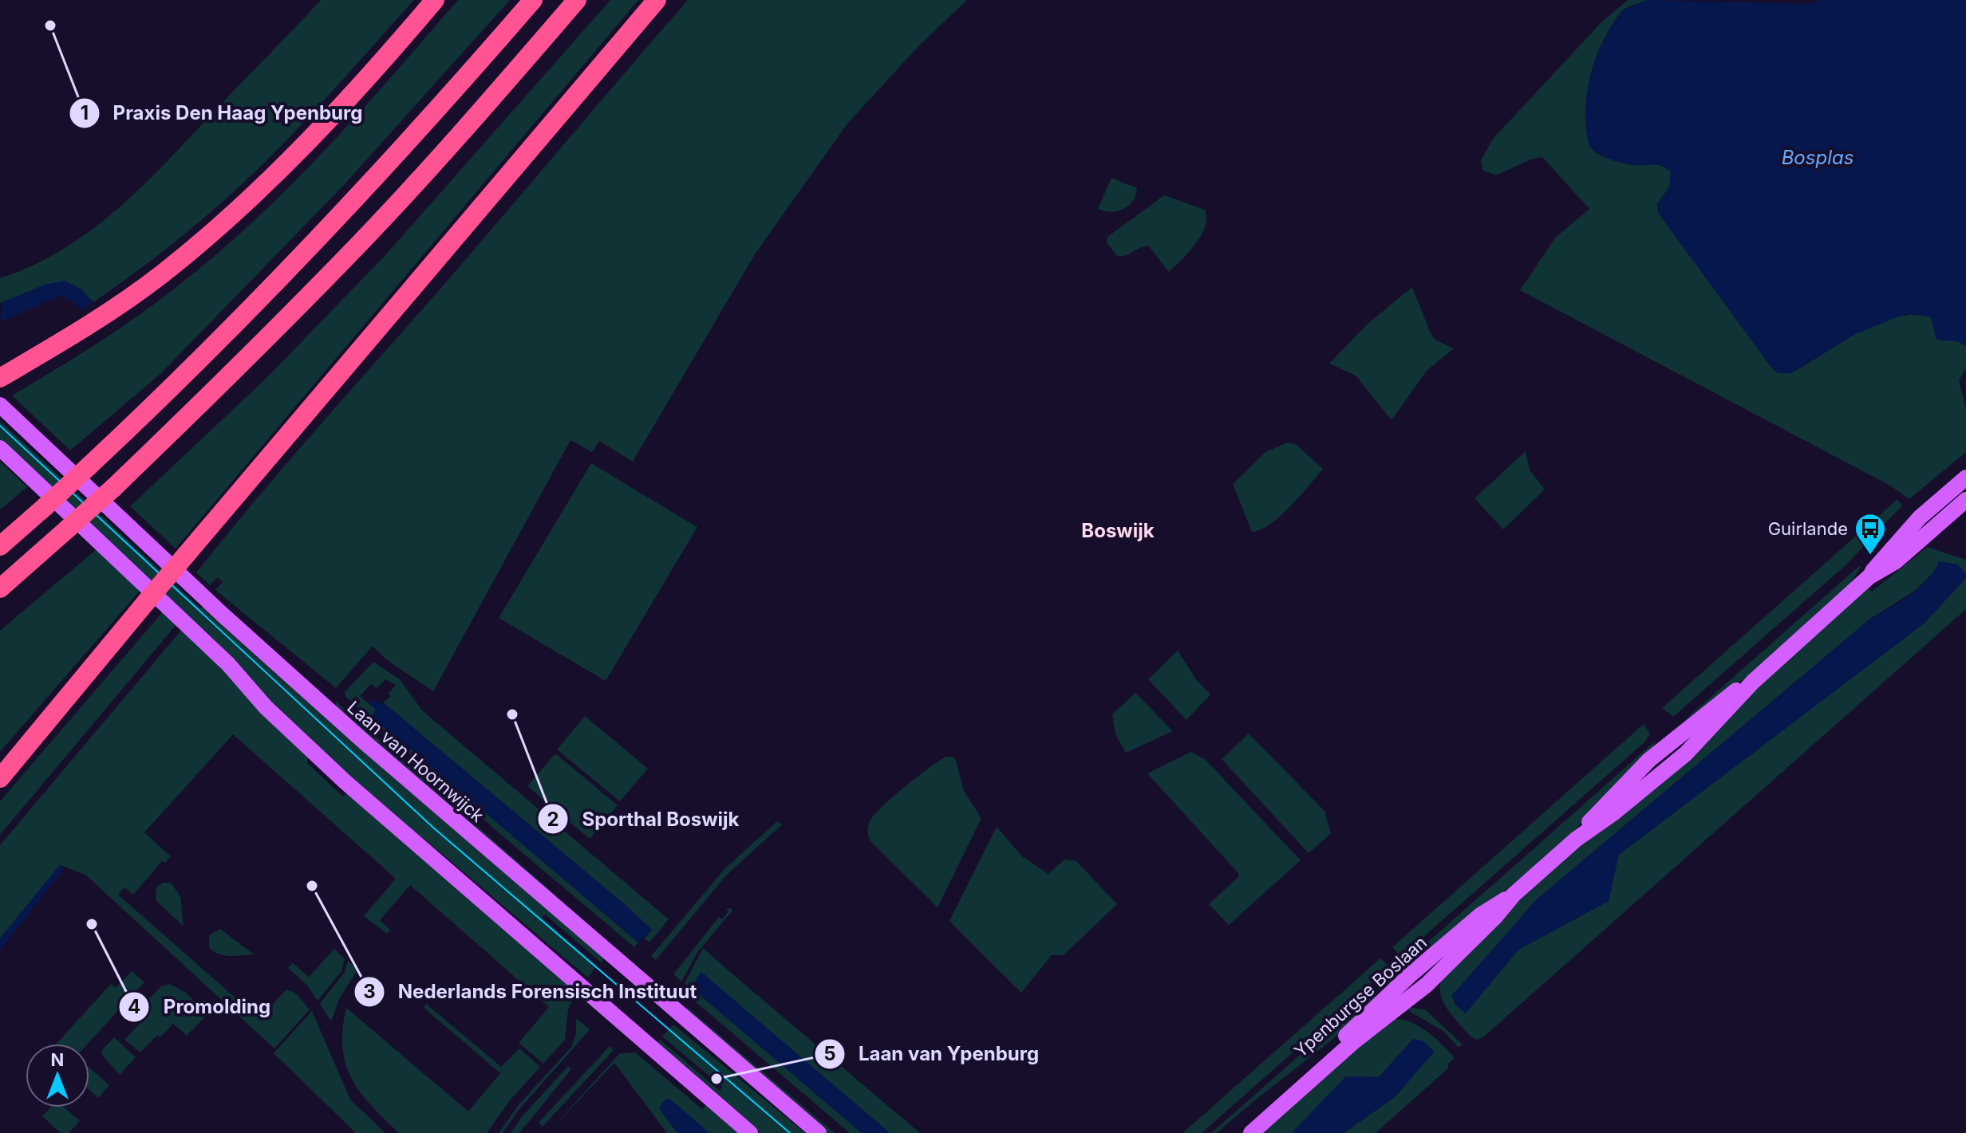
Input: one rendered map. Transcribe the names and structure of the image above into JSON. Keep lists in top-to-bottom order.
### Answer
{
  "streets": {
    "main road": ["Laan van Hoornwijck", "Ypenburgse Boslaan"]
  },
  "districts": ["Boswijk"],
  "water": ["Bosplas"],
  "places": {
    "other": [
      "Praxis Den Haag Ypenburg",
      "Sporthal Boswijk",
      "Nederlands Forensisch Instituut",
      "Promolding",
      "Laan van Ypenburg"
    ],
    "bus stop": ["Guirlande"]
  },
  "north": "top"
}
